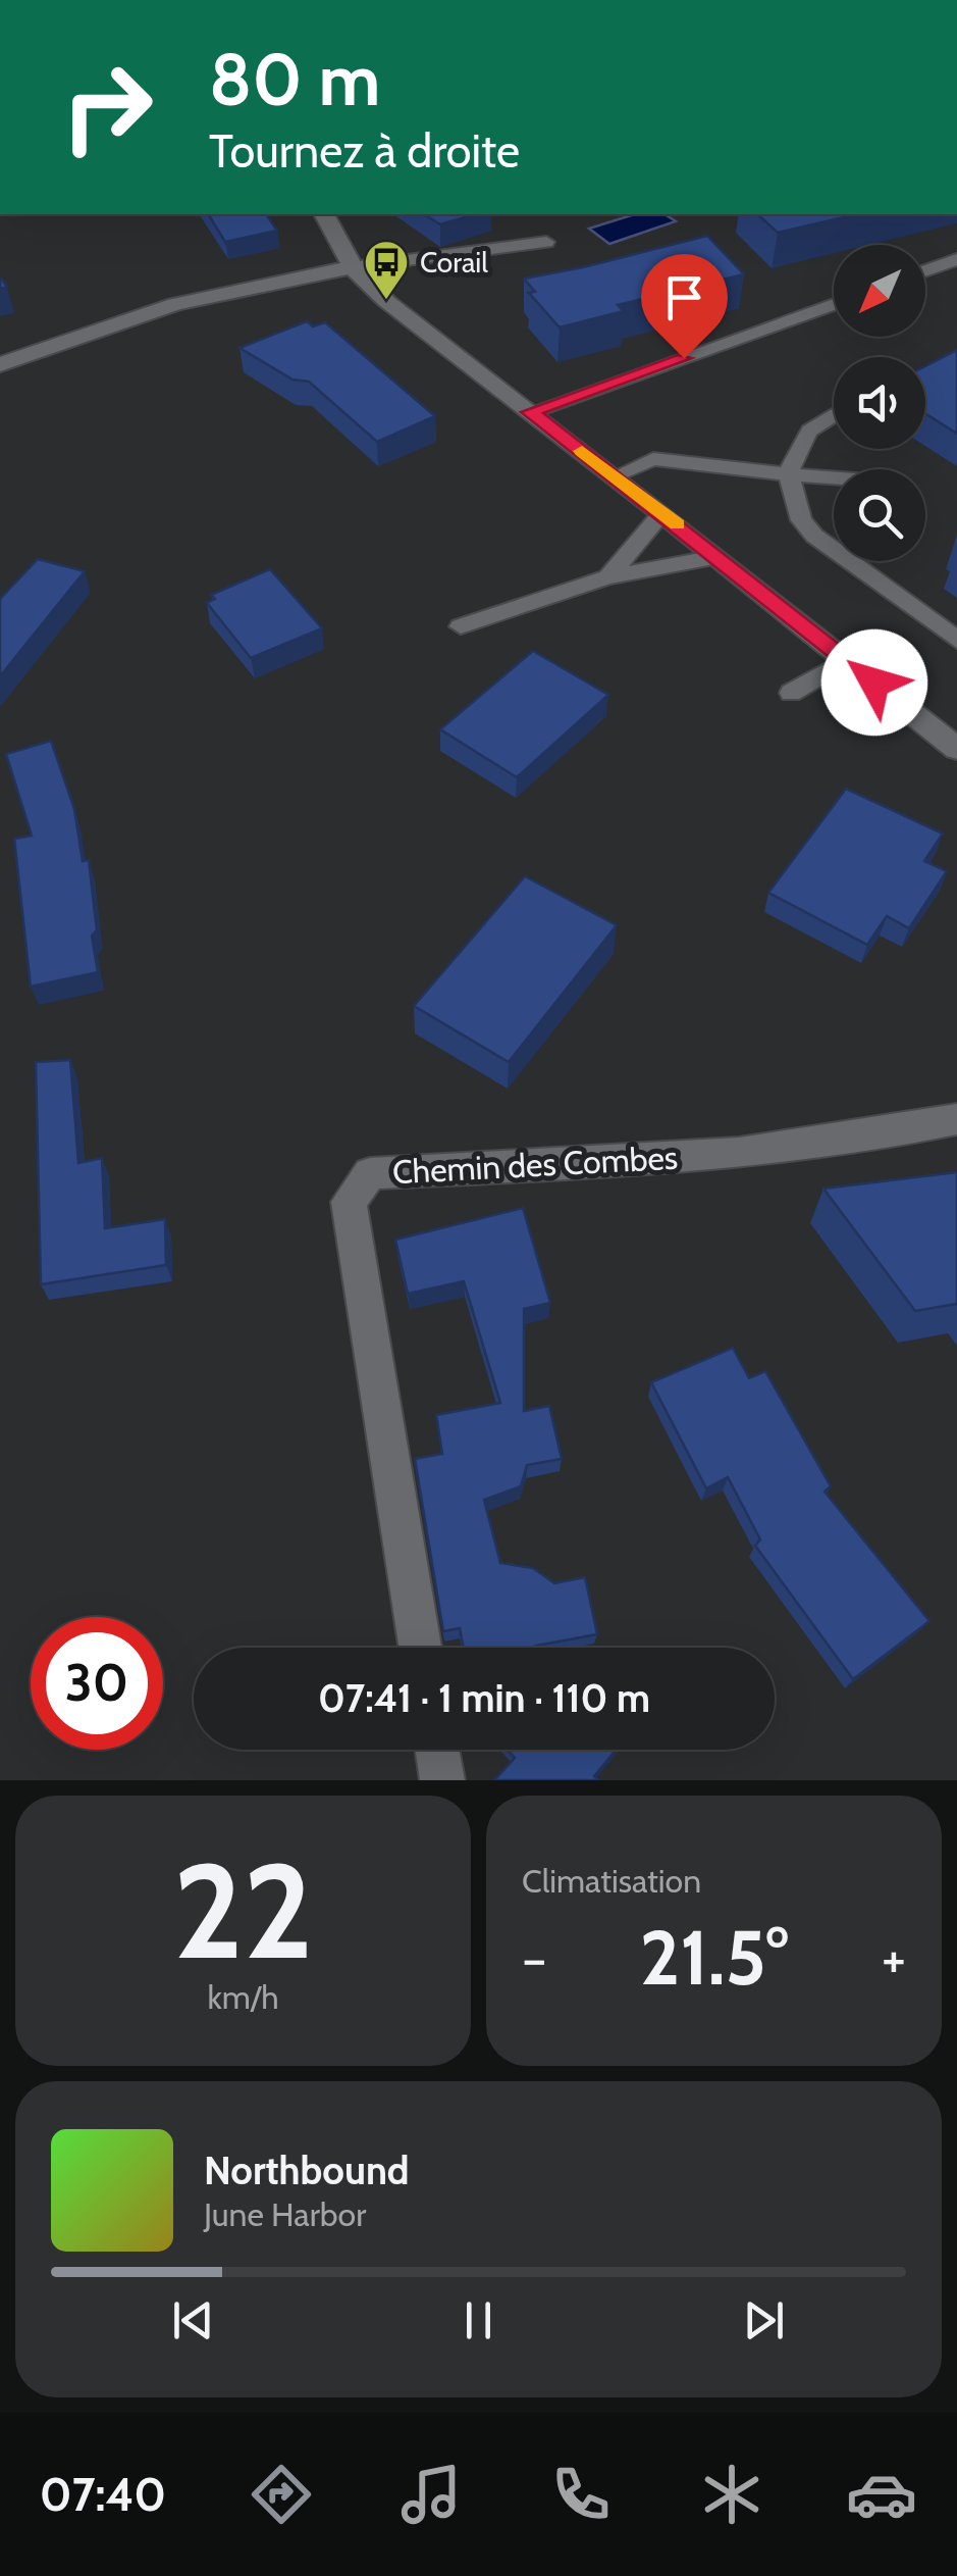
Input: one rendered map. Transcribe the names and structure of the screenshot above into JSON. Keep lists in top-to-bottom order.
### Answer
{
  "streets": {
    "street": ["Chemin des Combes"]
  },
  "places": {
    "bus stop": ["Corail"]
  },
  "north": "bottom left",
  "page": {
    "turn": ["80 m", "Tournez à droite"],
    "limit": "30",
    "trip": "07:41 · 1 min · 110 m",
    "tile": [
      ["22", "km/h"],
      "Climatisation"
    ],
    "heat": ["−", "21.5°", "+"],
    "song": ["Northbound", "June Harbor"],
    "tabs": "07:40"
  }
}
